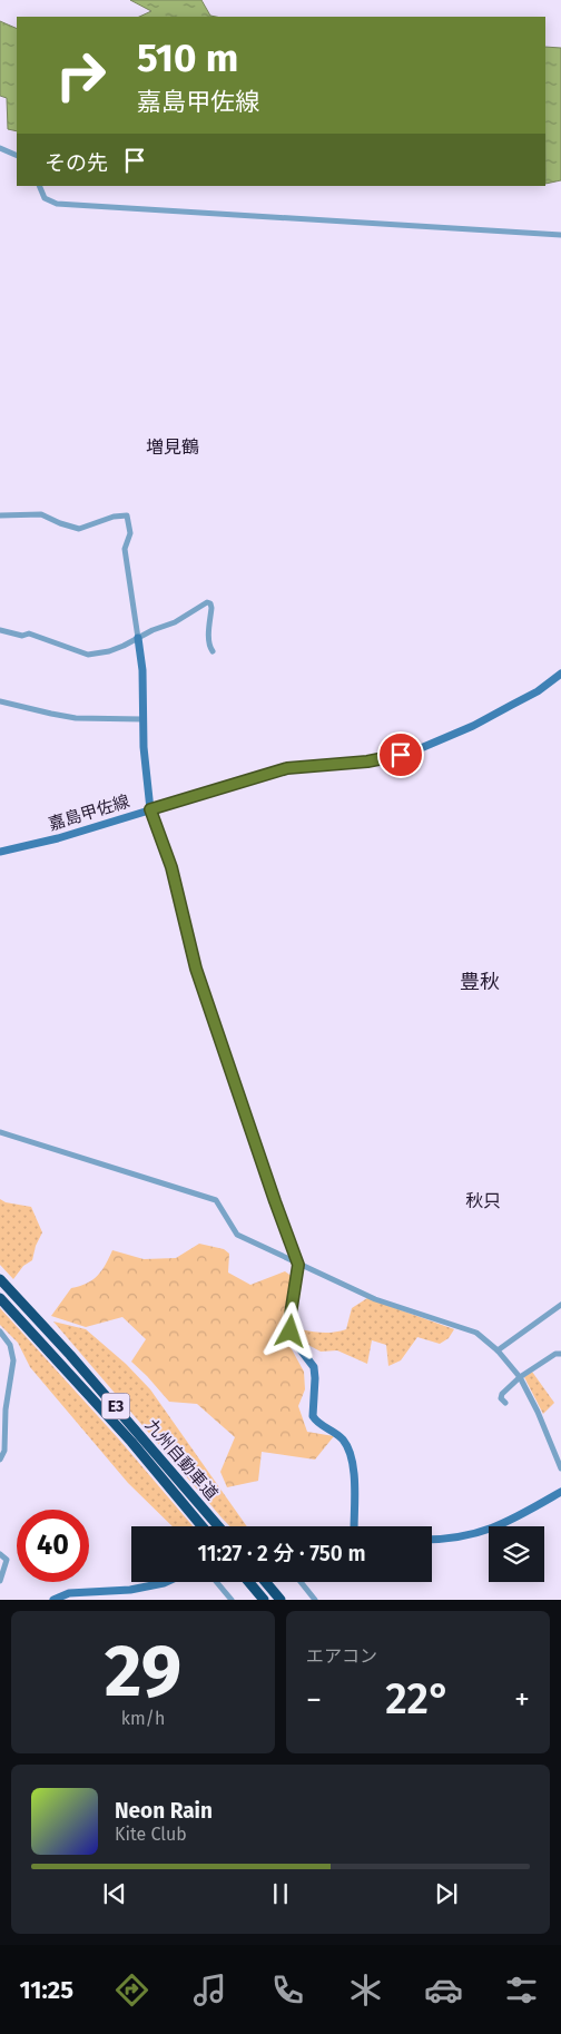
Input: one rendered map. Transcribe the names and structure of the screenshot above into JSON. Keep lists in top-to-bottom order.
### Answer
{
  "streets": {
    "highway": ["E3", "九州自動車道"],
    "street": ["嘉島甲佐線"]
  },
  "districts": ["増見鶴", "豊秋", "秋只"],
  "page": {
    "turn": ["510 m", "嘉島甲佐線"],
    "then": "その先",
    "limit": "40",
    "trip": "11:27 · 2 分 · 750 m",
    "tile": [
      ["29", "km/h"],
      "エアコン"
    ],
    "heat": ["−", "22°", "+"],
    "song": ["Neon Rain", "Kite Club"],
    "tabs": "11:25"
  }
}
